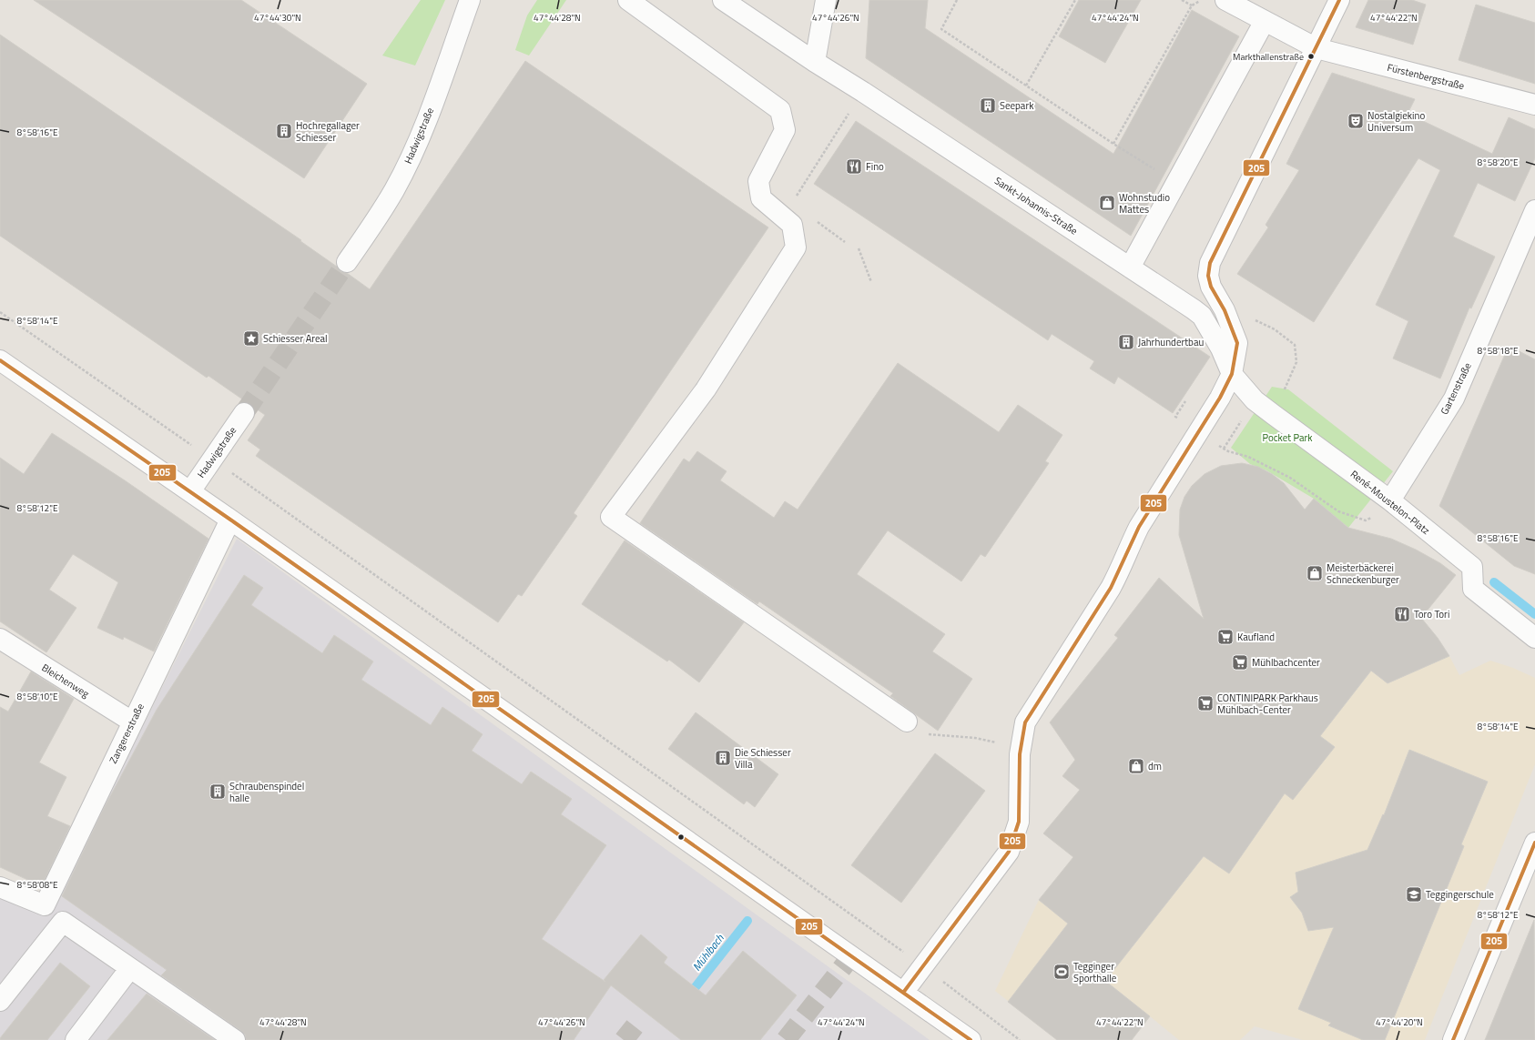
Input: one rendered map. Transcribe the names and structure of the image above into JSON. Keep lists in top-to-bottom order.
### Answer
{
  "streets": {
    "street": [
      "Fürstenbergstraße",
      "Hadwigstraße",
      "Sankt-Johannis-Straße",
      "Gartenstraße",
      "René-Moustelon-Platz",
      "Bleichenweg",
      "Zangererstraße"
    ]
  },
  "crossings": [
    ["Sankt-Johannis-Straße", "René-Moustelon-Platz"],
    ["Gartenstraße", "René-Moustelon-Platz"],
    ["Bleichenweg", "Zangererstraße"]
  ],
  "water": ["Mühlbach"],
  "parks": ["Pocket Park"],
  "places": {
    "other": ["Markthallenstraße"],
    "building": [
      "Seepark",
      "Hochregallager Schiesser",
      "Jahrhundertbau",
      "Die Schiesser Villa",
      "Schraubenspindel halle"
    ],
    "theatre": ["Nostalgiekino Universum"],
    "restaurant": ["Fino", "Toro Tori"],
    "shop": ["Wohnstudio Mattes", "Meisterbäckerei Schneckenburger", "dm"],
    "place": ["Schiesser Areal"],
    "supermarket": ["Kaufland", "Mühlbachcenter", "CONTINIPARK Parkhaus Mühlbach-Center"],
    "school or university": ["Teggingerschule"],
    "sports": ["Tegginger Sporthalle"]
  },
  "lines": ["transit line 205"],
  "coordinates": [
    "47°44'30\"N",
    "47°44'28\"N",
    "47°44'26\"N",
    "47°44'24\"N",
    "47°44'22\"N",
    "8°58'16\"E",
    "8°58'20\"E",
    "8°58'14\"E",
    "8°58'18\"E",
    "8°58'12\"E",
    "8°58'10\"E",
    "8°58'08\"E",
    "47°44'20\"N"
  ]
}
